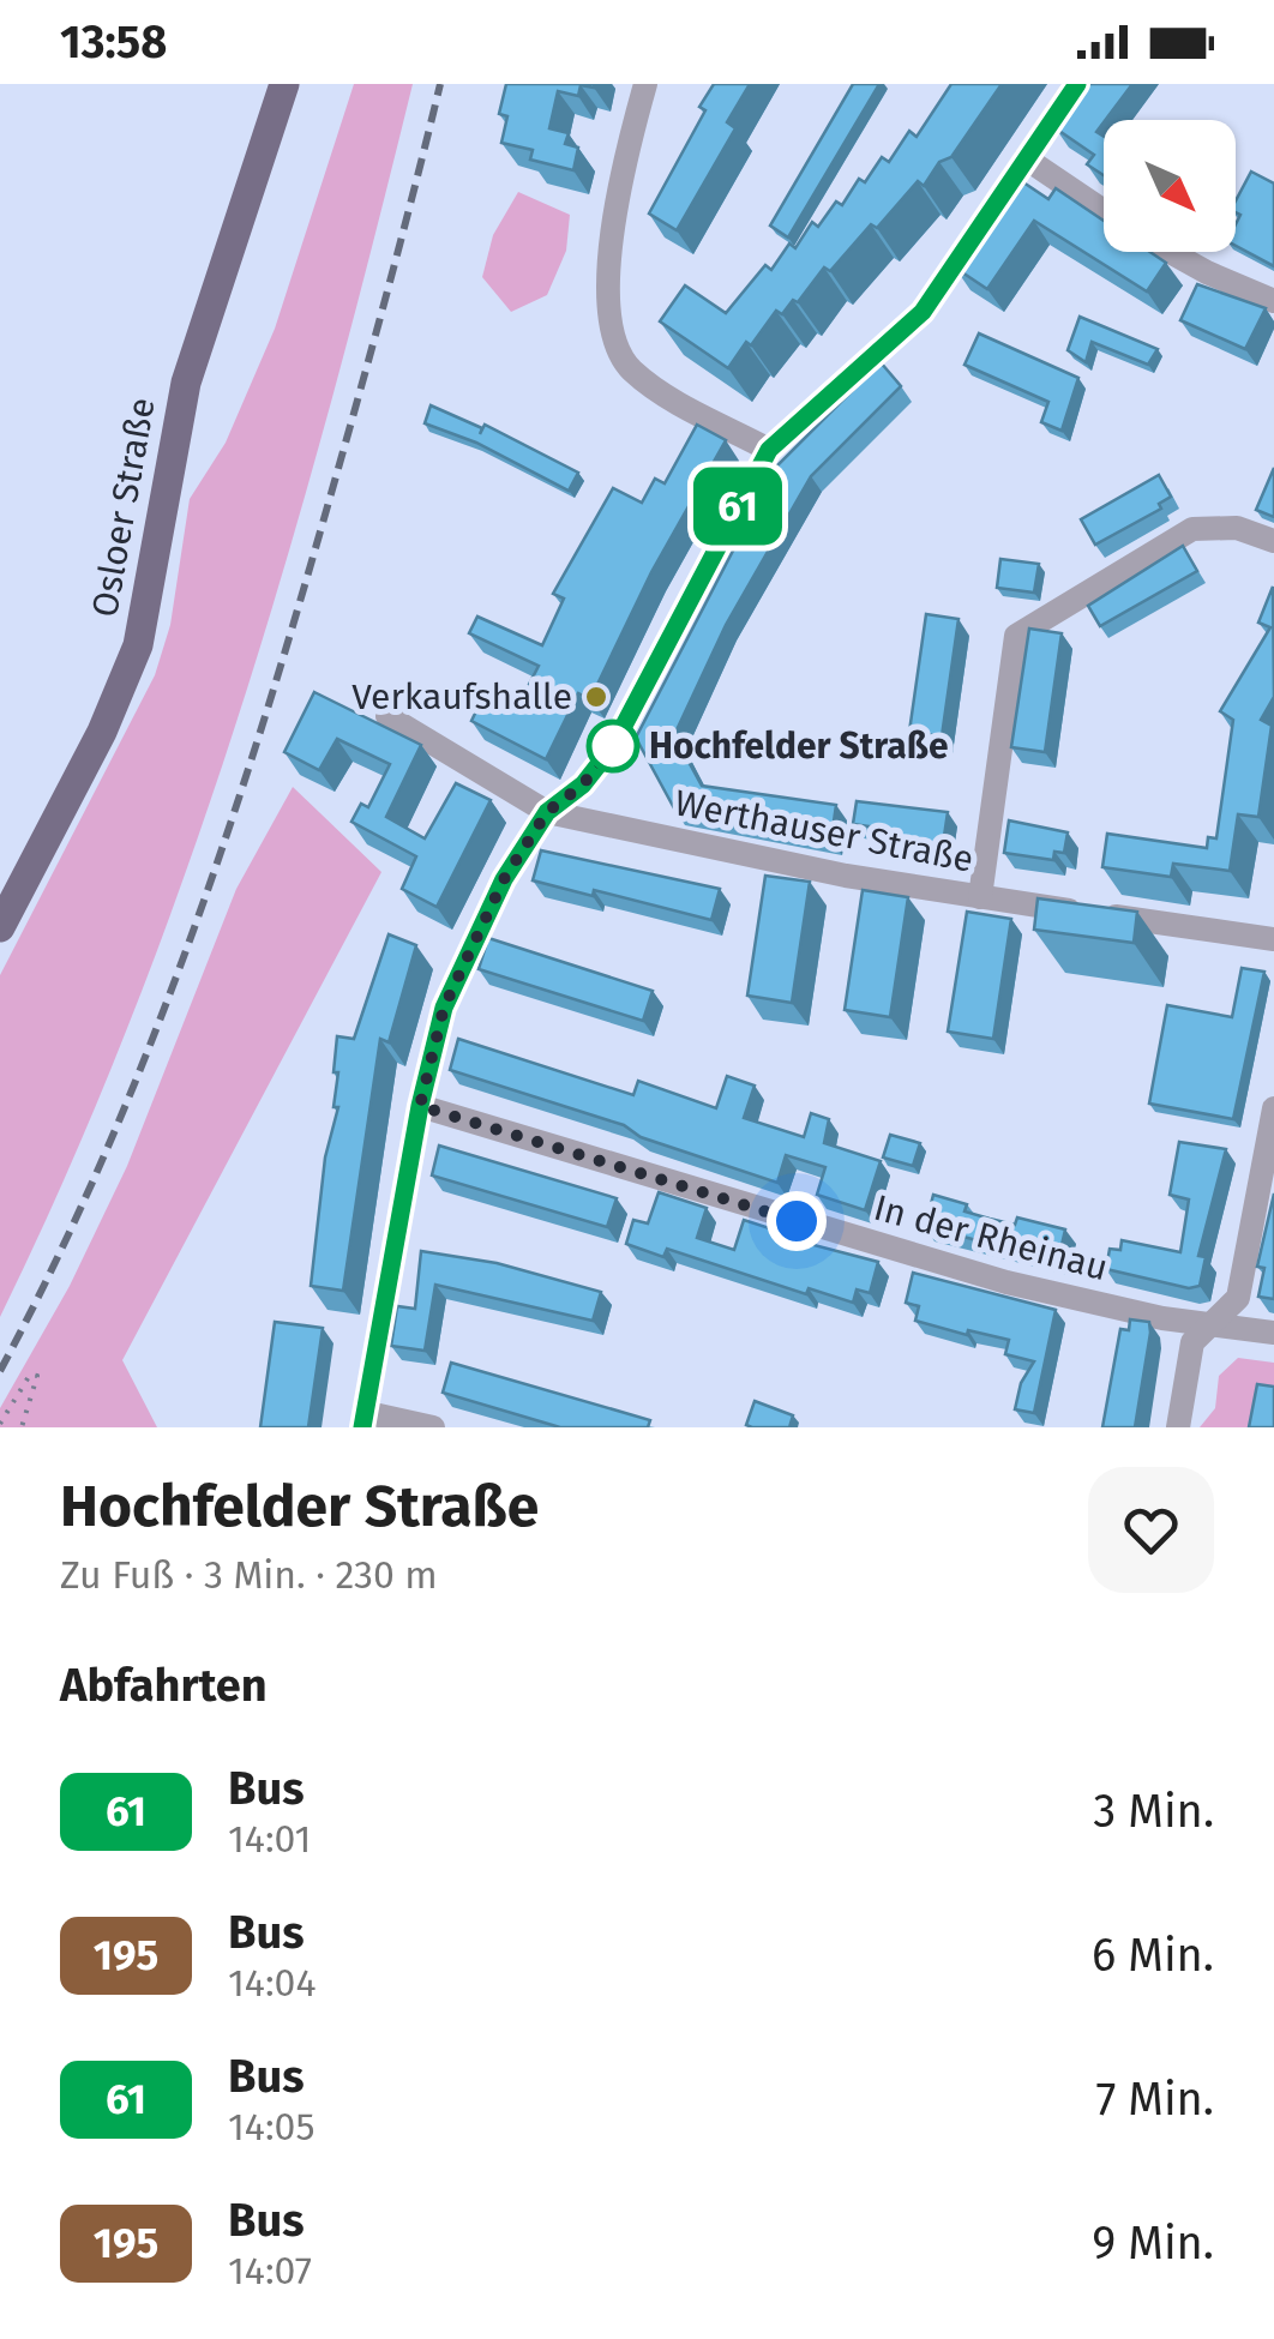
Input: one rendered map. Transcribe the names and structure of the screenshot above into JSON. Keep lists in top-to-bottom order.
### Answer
{
  "streets": {
    "main road": ["Osloer Straße"],
    "street": ["Werthauser Straße", "In der Rheinau"]
  },
  "places": ["Verkaufshalle", "Hochfelder Straße"],
  "lines": ["bus line 61"],
  "north": "bottom right",
  "page": {
    "status": "13:58",
    "on_map": "61",
    "heading": [
      ["Hochfelder Straße", "Zu Fuß · 3 Min. · 230 m"],
      "Abfahrten"
    ],
    "list": [
      {
        "mark": "61",
        "name": "Bus",
        "note": "14:01",
        "value": "3 Min."
      },
      {
        "mark": "195",
        "name": "Bus",
        "note": "14:04",
        "value": "6 Min."
      },
      {
        "mark": "61",
        "name": "Bus",
        "note": "14:05",
        "value": "7 Min."
      },
      {
        "mark": "195",
        "name": "Bus",
        "note": "14:07",
        "value": "9 Min."
      }
    ]
  }
}
